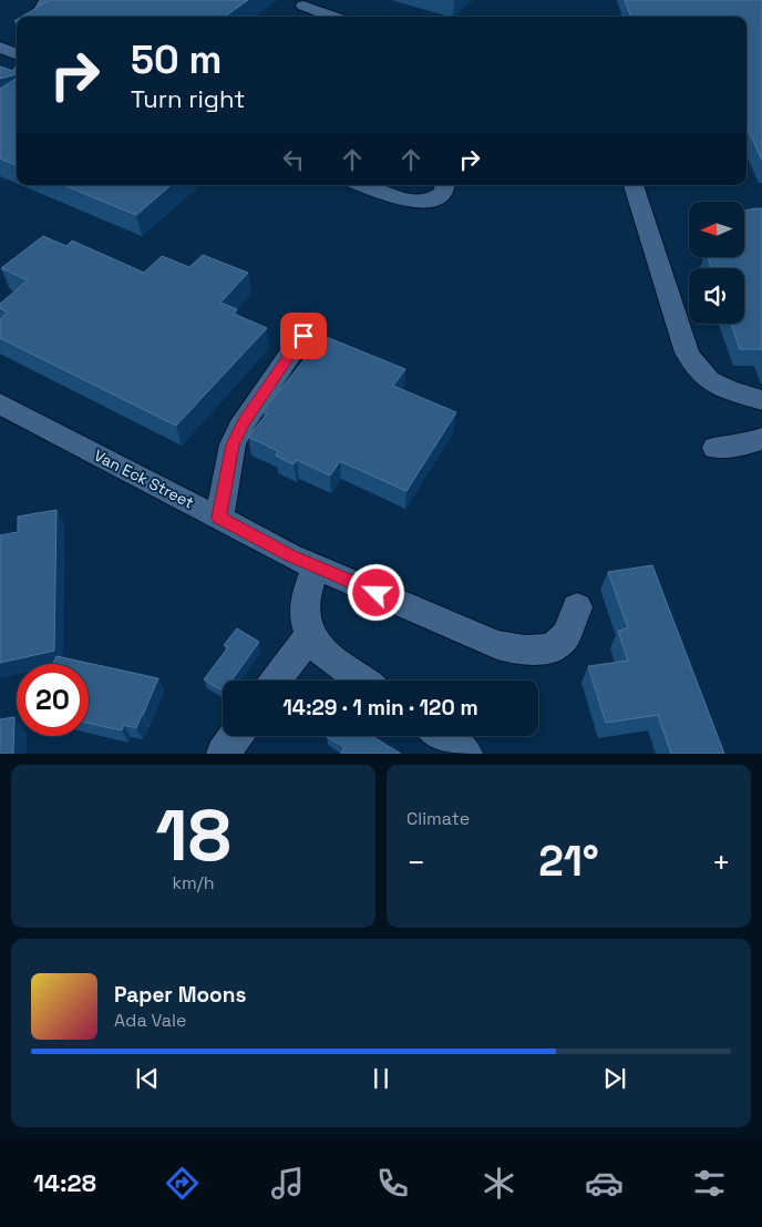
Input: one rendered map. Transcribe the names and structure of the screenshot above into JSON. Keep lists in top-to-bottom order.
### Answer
{
  "streets": {
    "lane": ["Van Eck Street"]
  },
  "north": "left",
  "page": {
    "turn": ["50 m", "Turn right"],
    "limit": "20",
    "trip": "14:29 · 1 min · 120 m",
    "tile": [
      ["18", "km/h"],
      "Climate"
    ],
    "heat": ["−", "21°", "+"],
    "song": ["Paper Moons", "Ada Vale"],
    "tabs": "14:28"
  }
}
